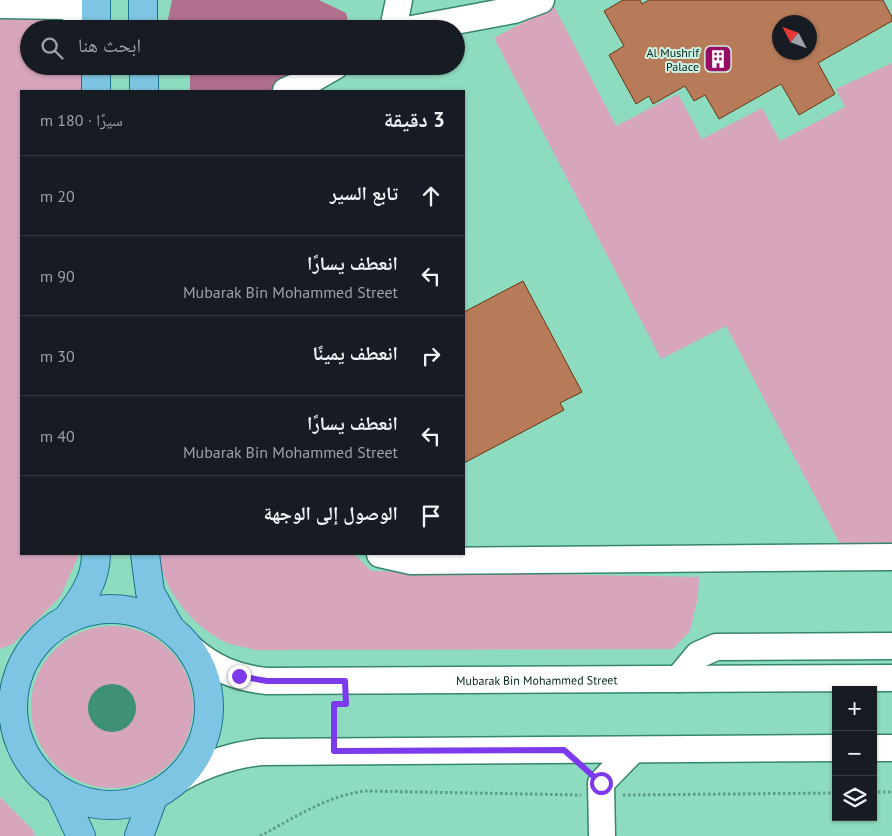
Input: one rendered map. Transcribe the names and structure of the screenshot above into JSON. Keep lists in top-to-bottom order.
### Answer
{
  "streets": {
    "street": ["Mubarak Bin Mohammed Street"]
  },
  "places": {
    "building": ["Al Mushrif Palace"]
  },
  "north": "top left",
  "page": {
    "search": "ابحث هنا",
    "heading": ["3 دقيقة", "سيرًا · 180 m"],
    "list": [
      ["تابع السير", "20 m"],
      ["انعطف يسارًا", "Mubarak Bin Mohammed Street", "90 m"],
      ["انعطف يمينًا", "30 m"],
      ["انعطف يسارًا", "Mubarak Bin Mohammed Street", "40 m"],
      "الوصول إلى الوجهة"
    ],
    "map_buttons": ["+", "−"]
  }
}
